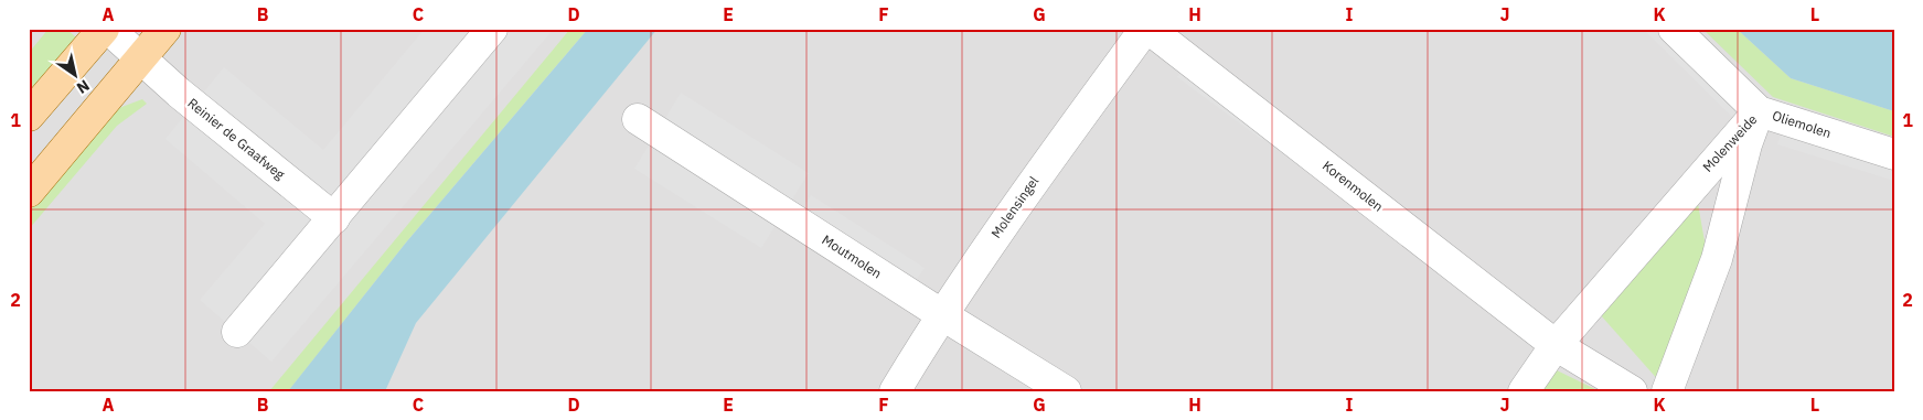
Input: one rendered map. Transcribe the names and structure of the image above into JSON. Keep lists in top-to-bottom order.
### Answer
{
  "streets": {
    "street": [
      "Oliemolen",
      "Reinier de Graafweg",
      "Molenweide",
      "Korenmolen",
      "Molensingel",
      "Moutmolen"
    ]
  },
  "crossings": [
    ["Oliemolen", "Molenweide"],
    ["Molenweide", "Korenmolen"],
    ["Korenmolen", "Molensingel"],
    ["Molensingel", "Moutmolen"]
  ],
  "north": "bottom right",
  "grid": {
    "columns": [
      "A",
      "B",
      "C",
      "D",
      "E",
      "F",
      "G",
      "H",
      "I",
      "J",
      "K",
      "L"
    ],
    "rows": ["1", "2"]
  }
}
